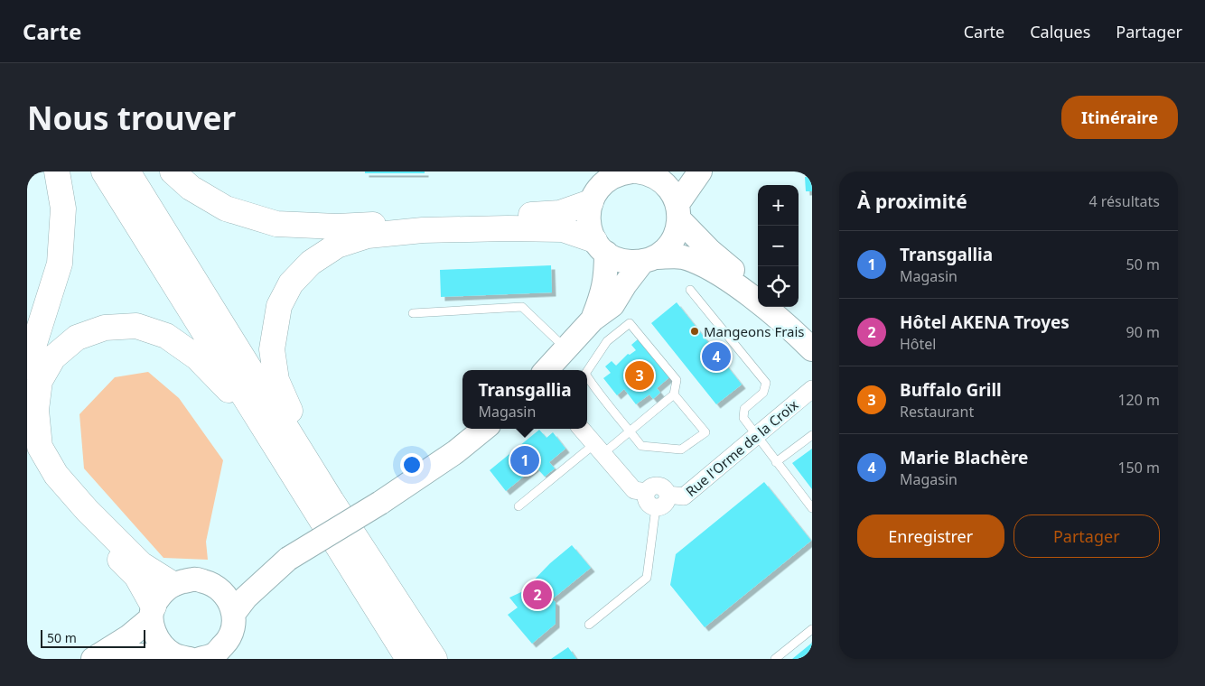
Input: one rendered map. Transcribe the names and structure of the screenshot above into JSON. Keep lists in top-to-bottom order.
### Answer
{
  "streets": {
    "street": ["Rue l'Orme de la Croix"]
  },
  "places": ["Mangeons Frais"],
  "scale_bar": "50 m",
  "page": {
    "header": "Carte",
    "nav": ["Carte", "Calques", "Partager"],
    "buttons": [
      "Itinéraire",
      ["Enregistrer", "Partager"]
    ],
    "title": "Nous trouver",
    "heading": ["À proximité", "4 résultats"],
    "map_buttons": ["+", "−"],
    "list": [
      {
        "mark": "1",
        "name": "Transgallia",
        "note": "Magasin",
        "value": "50 m"
      },
      {
        "mark": "2",
        "name": "Hôtel AKENA Troyes",
        "note": "Hôtel",
        "value": "90 m"
      },
      {
        "mark": "3",
        "name": "Buffalo Grill",
        "note": "Restaurant",
        "value": "120 m"
      },
      {
        "mark": "4",
        "name": "Marie Blachère",
        "note": "Magasin",
        "value": "150 m"
      }
    ],
    "pins": [
      "4",
      "3",
      "1",
      "2"
    ],
    "popup": ["Transgallia", "Magasin"],
    "scale": "50 m"
  }
}
